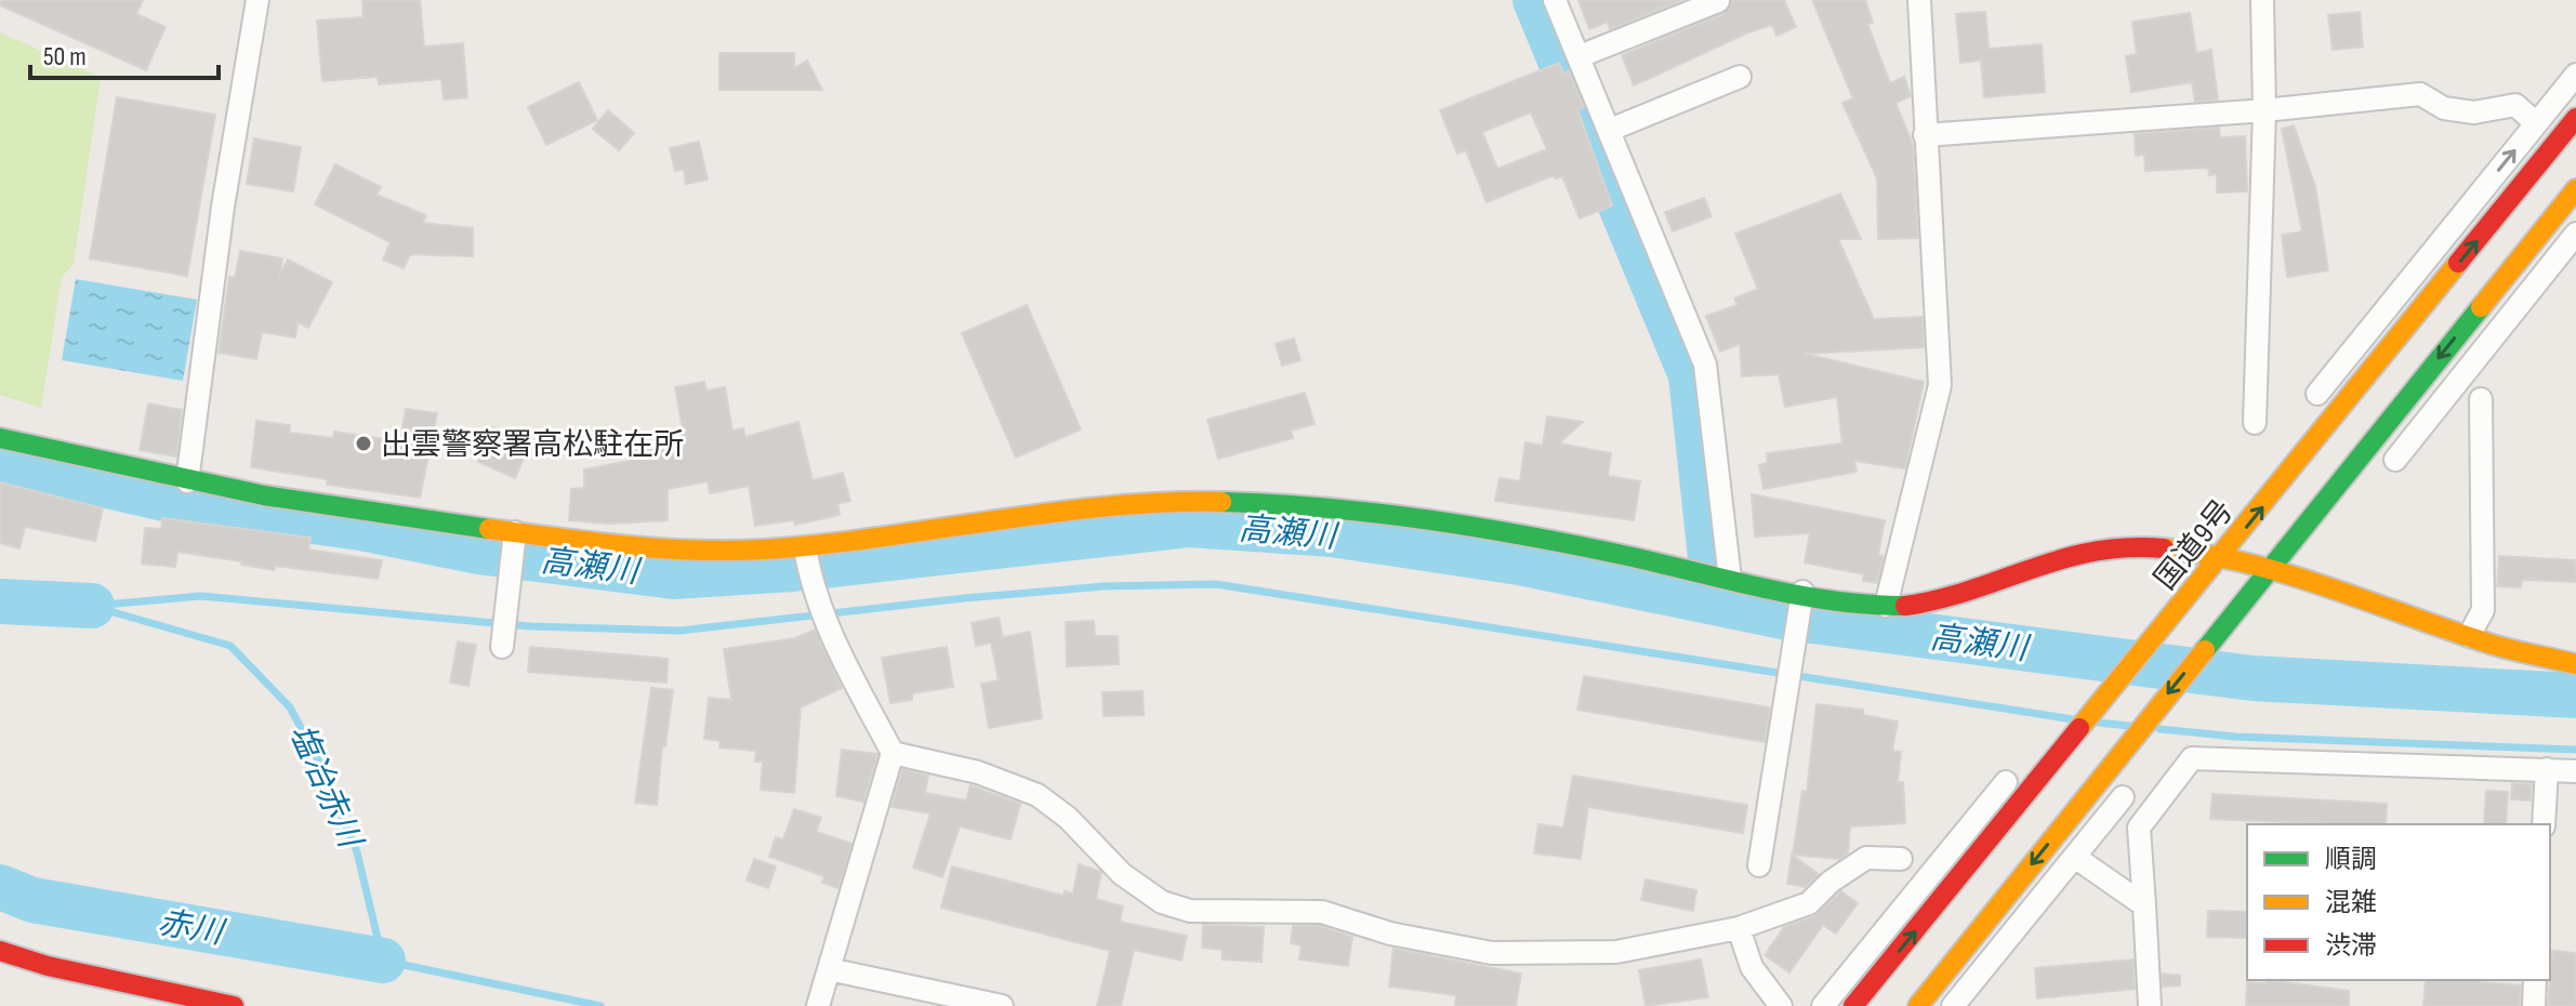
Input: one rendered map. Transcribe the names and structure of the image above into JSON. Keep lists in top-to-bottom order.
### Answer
{
  "streets": {
    "main road": ["国道9号"]
  },
  "water": ["高瀬川", "塩冶赤川", "赤川"],
  "places": ["出雲警察署高松駐在所"],
  "legend": ["順調", "混雑", "渋滞"],
  "scale_bar": "50 m"
}
